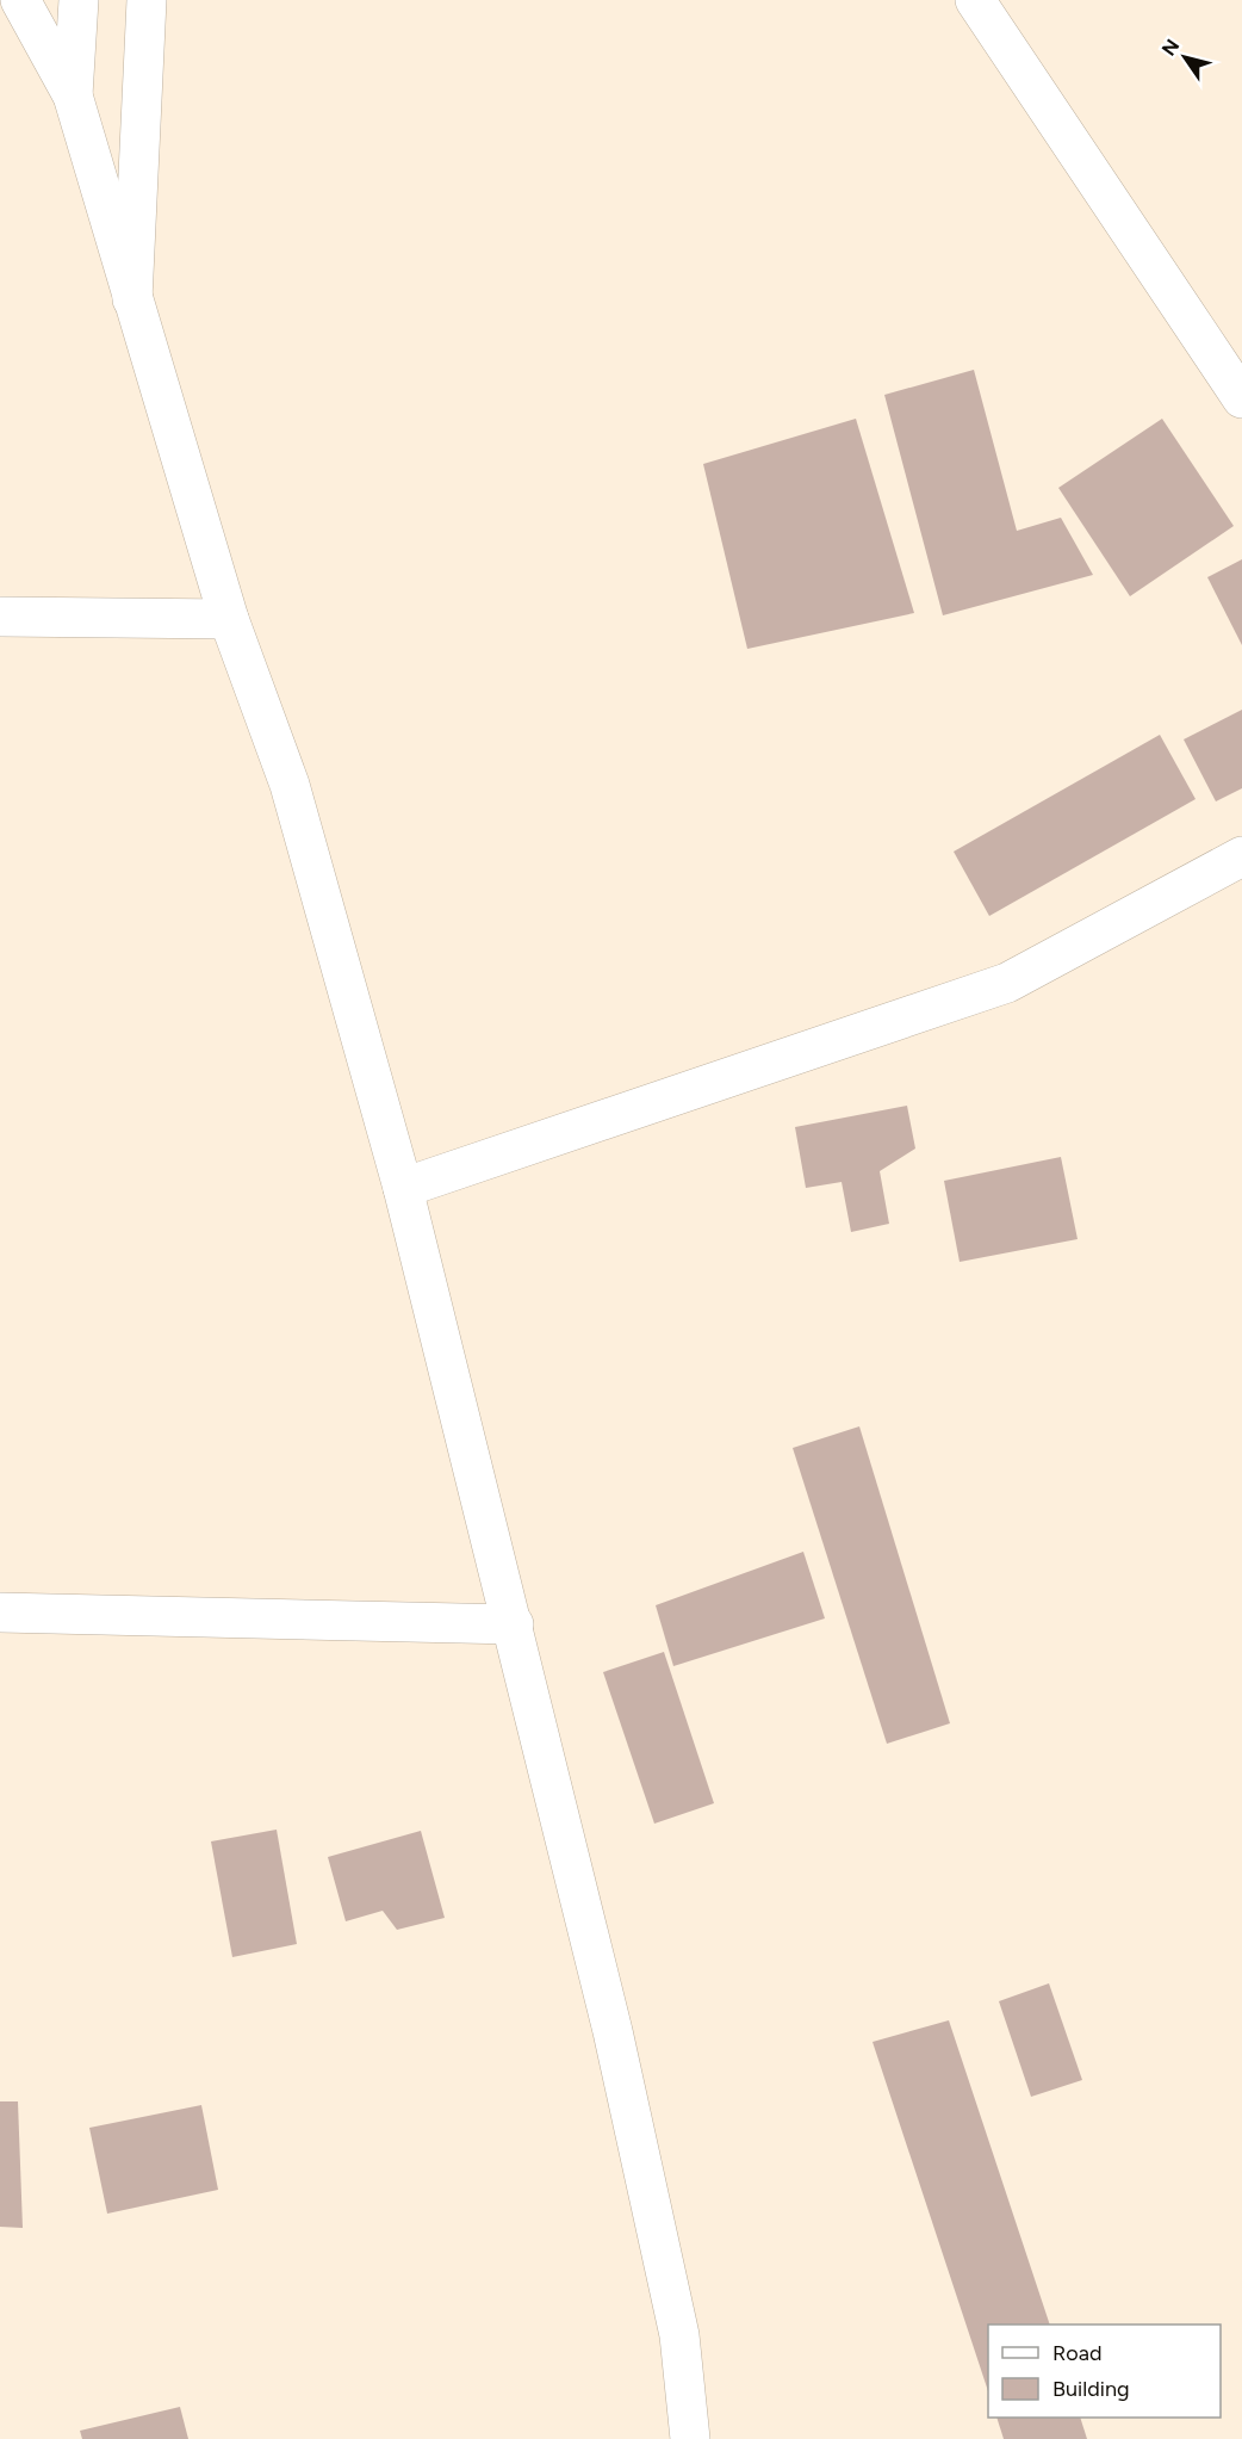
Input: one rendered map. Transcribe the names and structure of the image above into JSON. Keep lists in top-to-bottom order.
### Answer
{
  "legend": ["Road", "Building"],
  "north": "top left"
}
